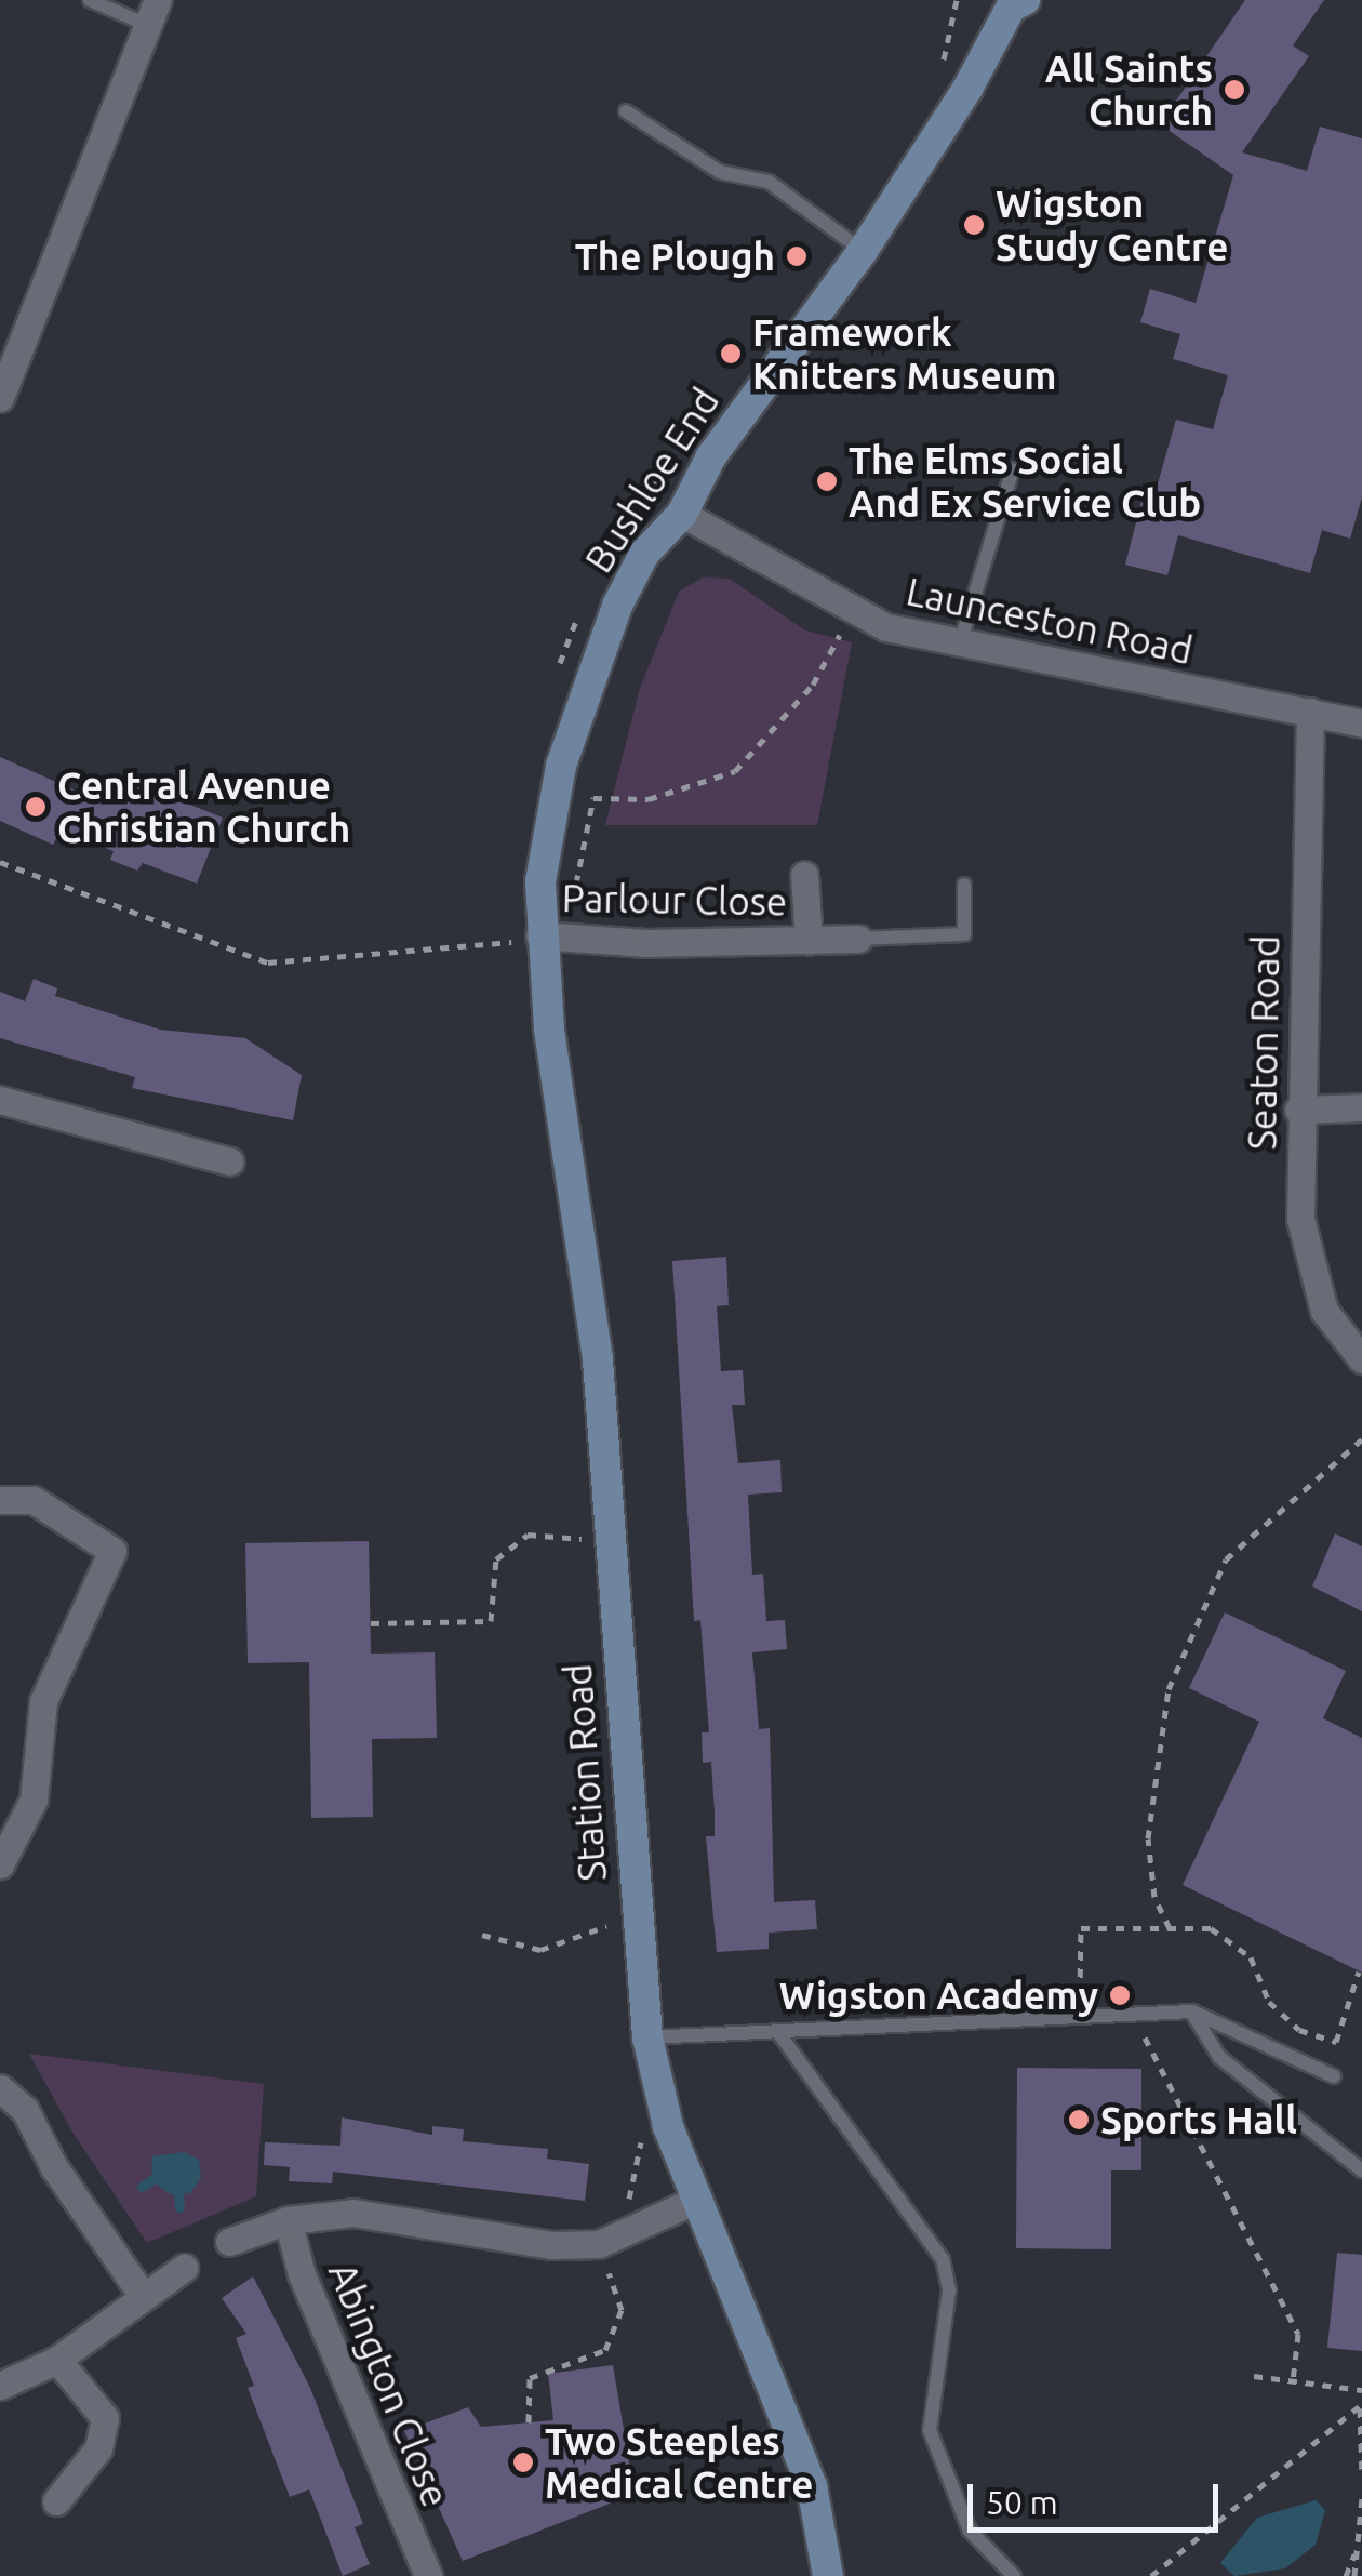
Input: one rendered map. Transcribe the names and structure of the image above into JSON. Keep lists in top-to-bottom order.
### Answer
{
  "streets": {
    "main road": ["Bushloe End", "Station Road"],
    "street": [
      "Launceston Road",
      "Parlour Close",
      "Seaton Road",
      "Abington Close"
    ]
  },
  "crossings": [
    ["Bushloe End", "Launceston Road"],
    ["Bushloe End", "Parlour Close"],
    ["Bushloe End", "Station Road"],
    ["Launceston Road", "Seaton Road"],
    ["Parlour Close", "Station Road"],
    ["Station Road", "Abington Close"]
  ],
  "places": [
    "All Saints Church",
    "Wigston Study Centre",
    "The Plough",
    "Framework Knitters Museum",
    "The Elms Social And Ex Service Club",
    "Central Avenue Christian Church",
    "Wigston Academy",
    "Sports Hall",
    "Two Steeples Medical Centre"
  ],
  "scale_bar": "50 m"
}
